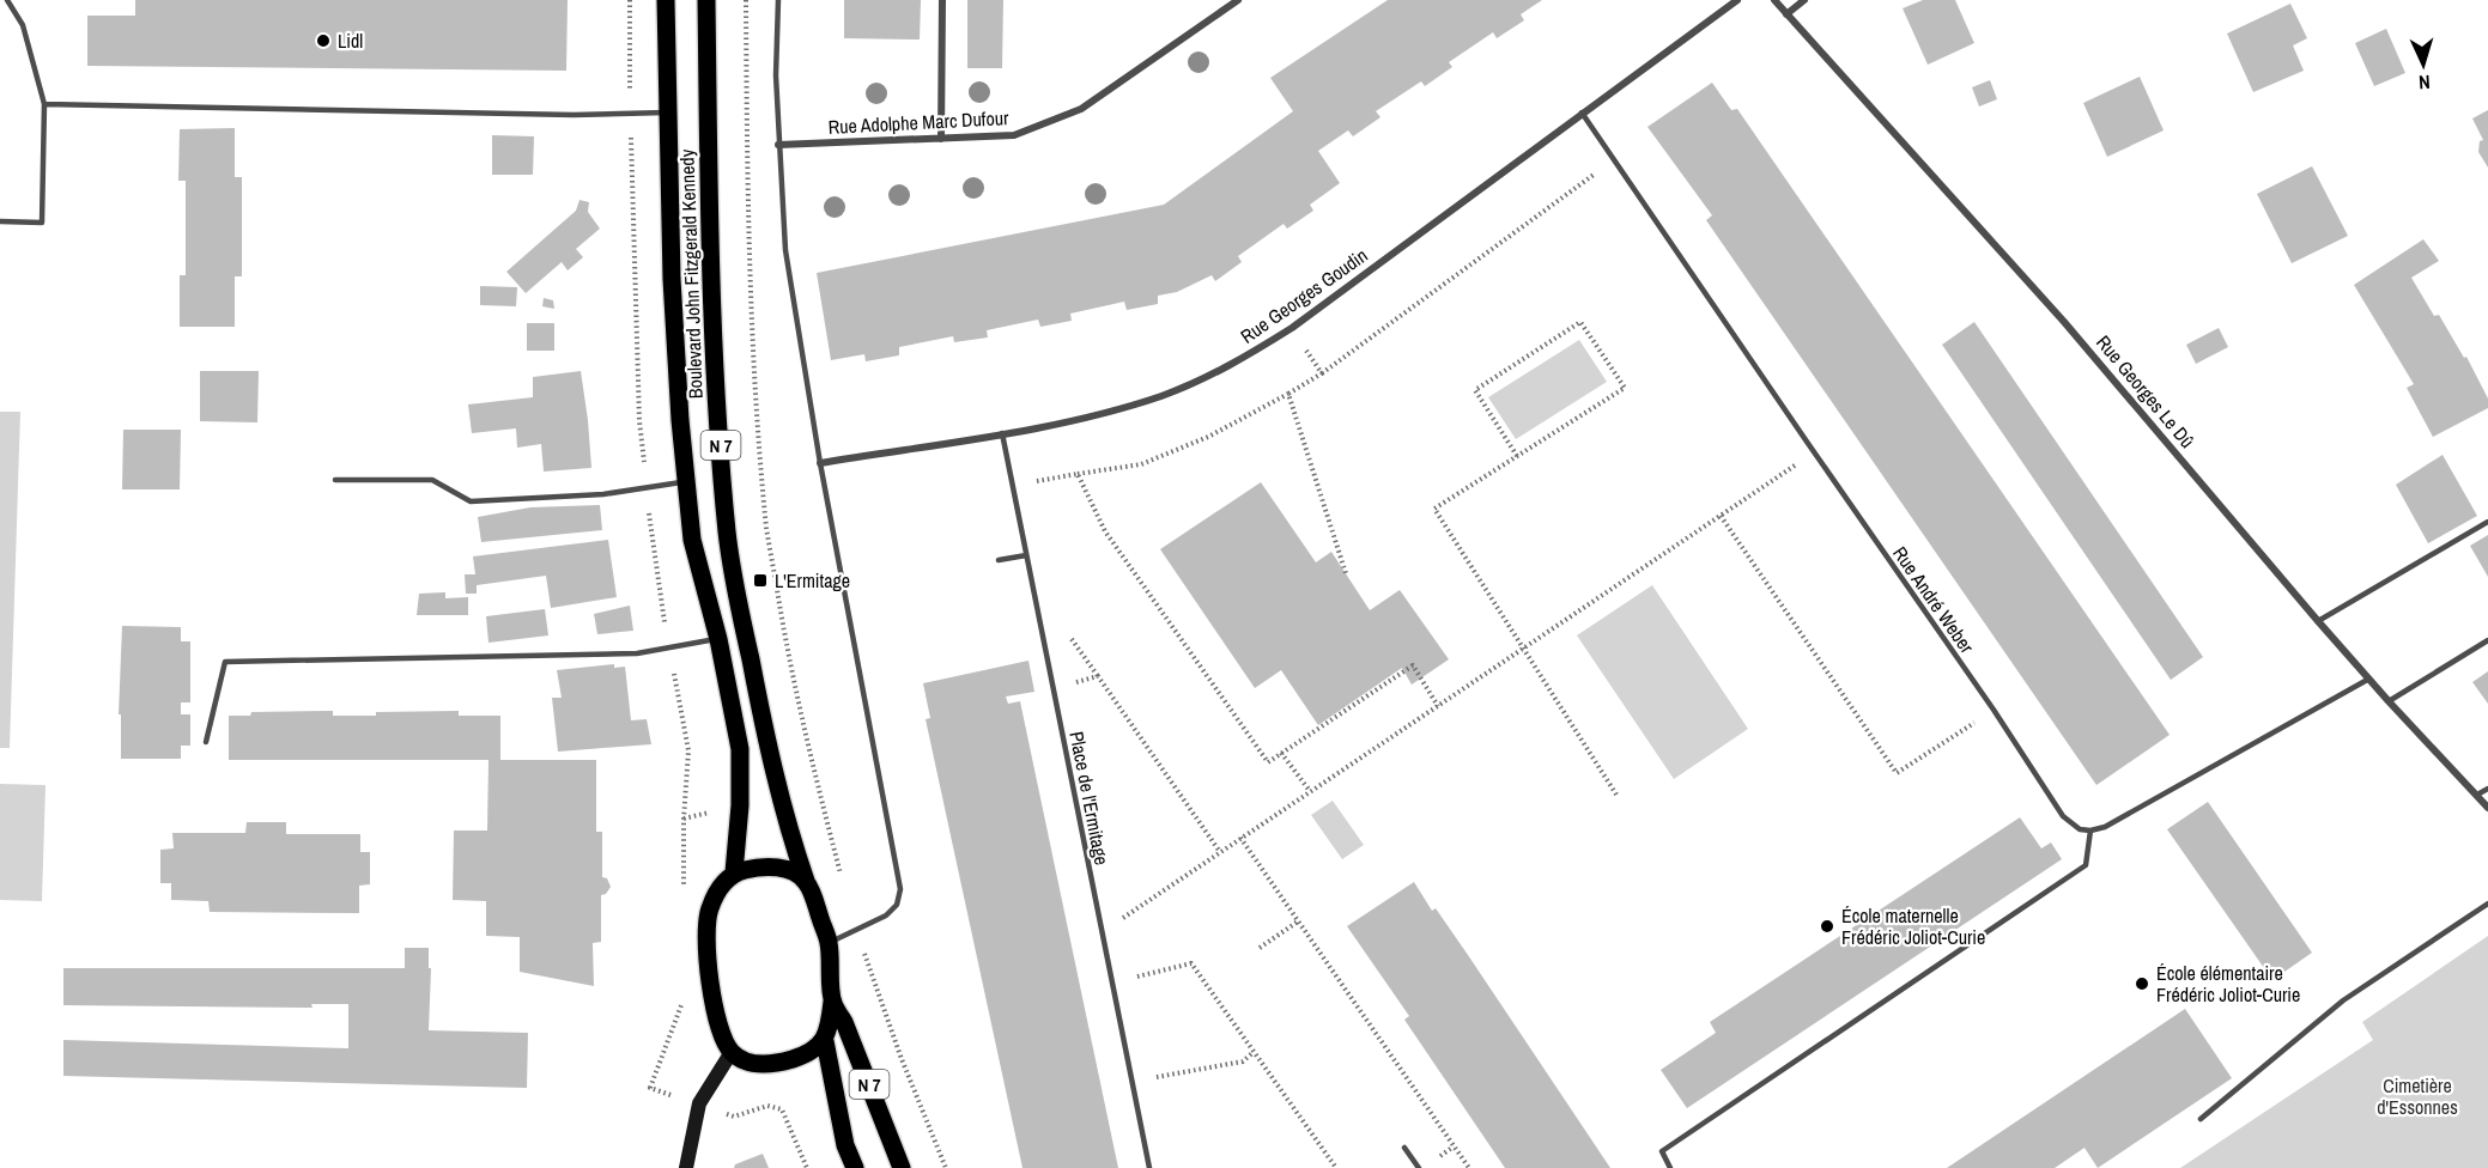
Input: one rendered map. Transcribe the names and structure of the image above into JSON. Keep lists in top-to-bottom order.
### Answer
{
  "streets": {
    "main road": ["Boulevard John Fitzgerald Kennedy", "N 7"],
    "street": ["Rue Adolphe Marc Dufour", "Rue Georges Goudin", "Rue Georges Le Dû"],
    "lane": ["Rue André Weber", "Place de l'Ermitage"]
  },
  "crossings": [
    ["Boulevard John Fitzgerald Kennedy", "N 7"],
    ["Rue Georges Goudin", "Rue André Weber"],
    ["Rue Georges Goudin", "Place de l'Ermitage"]
  ],
  "parks": ["Cimetière d'Essonnes"],
  "places": {
    "other": ["Lidl", "École maternelle Frédéric Joliot-Curie", "École élémentaire Frédéric Joliot-Curie"],
    "transit": ["L'Ermitage"]
  },
  "north": "bottom"
}
